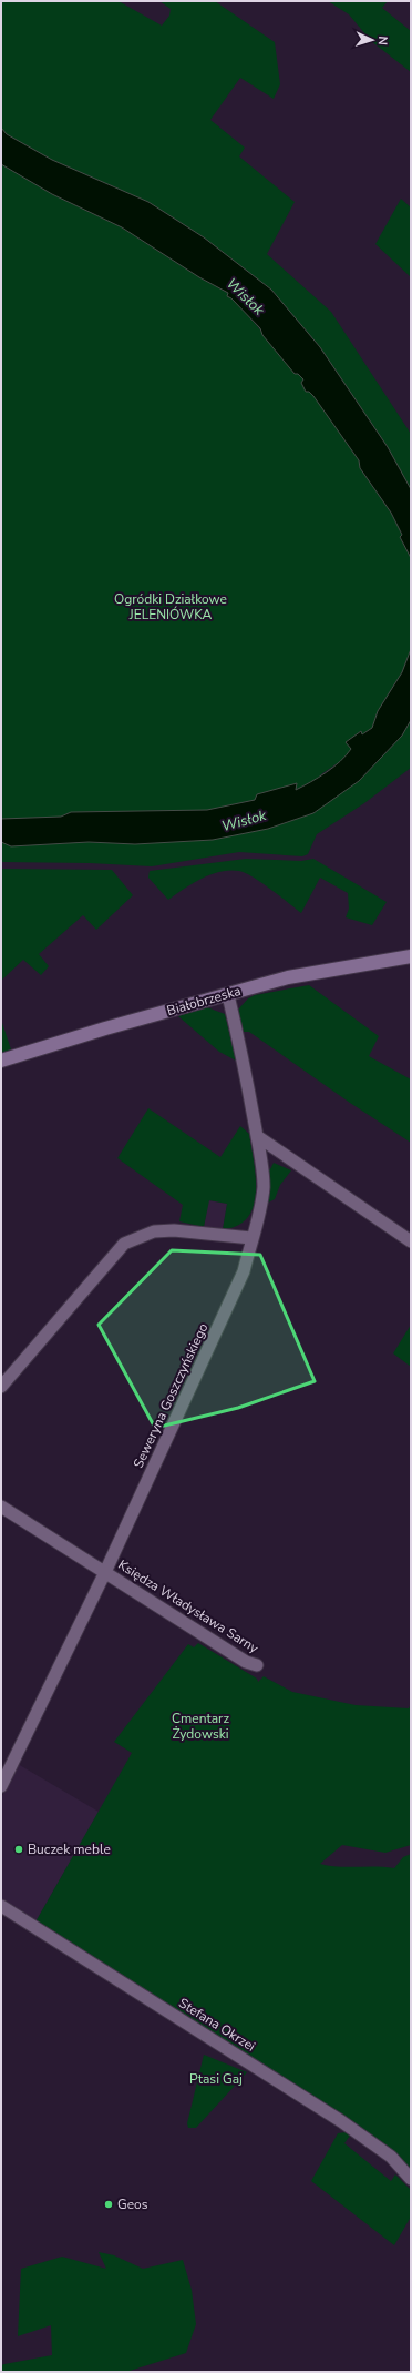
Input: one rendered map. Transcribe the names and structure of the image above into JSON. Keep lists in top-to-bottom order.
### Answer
{
  "streets": {
    "street": [
      "Białobrzeska",
      "Seweryna Goszczyńskiego",
      "Księdza Władysława Sarny",
      "Stefana Okrzei"
    ]
  },
  "crossings": [
    ["Białobrzeska", "Seweryna Goszczyńskiego"],
    ["Seweryna Goszczyńskiego", "Księdza Władysława Sarny"]
  ],
  "water": ["Wisłok"],
  "parks": ["Ogródki Działkowe JELENIÓWKA", "Cmentarz Żydowski", "Ptasi Gaj"],
  "places": ["Buczek meble", "Geos"],
  "north": "right"
}
